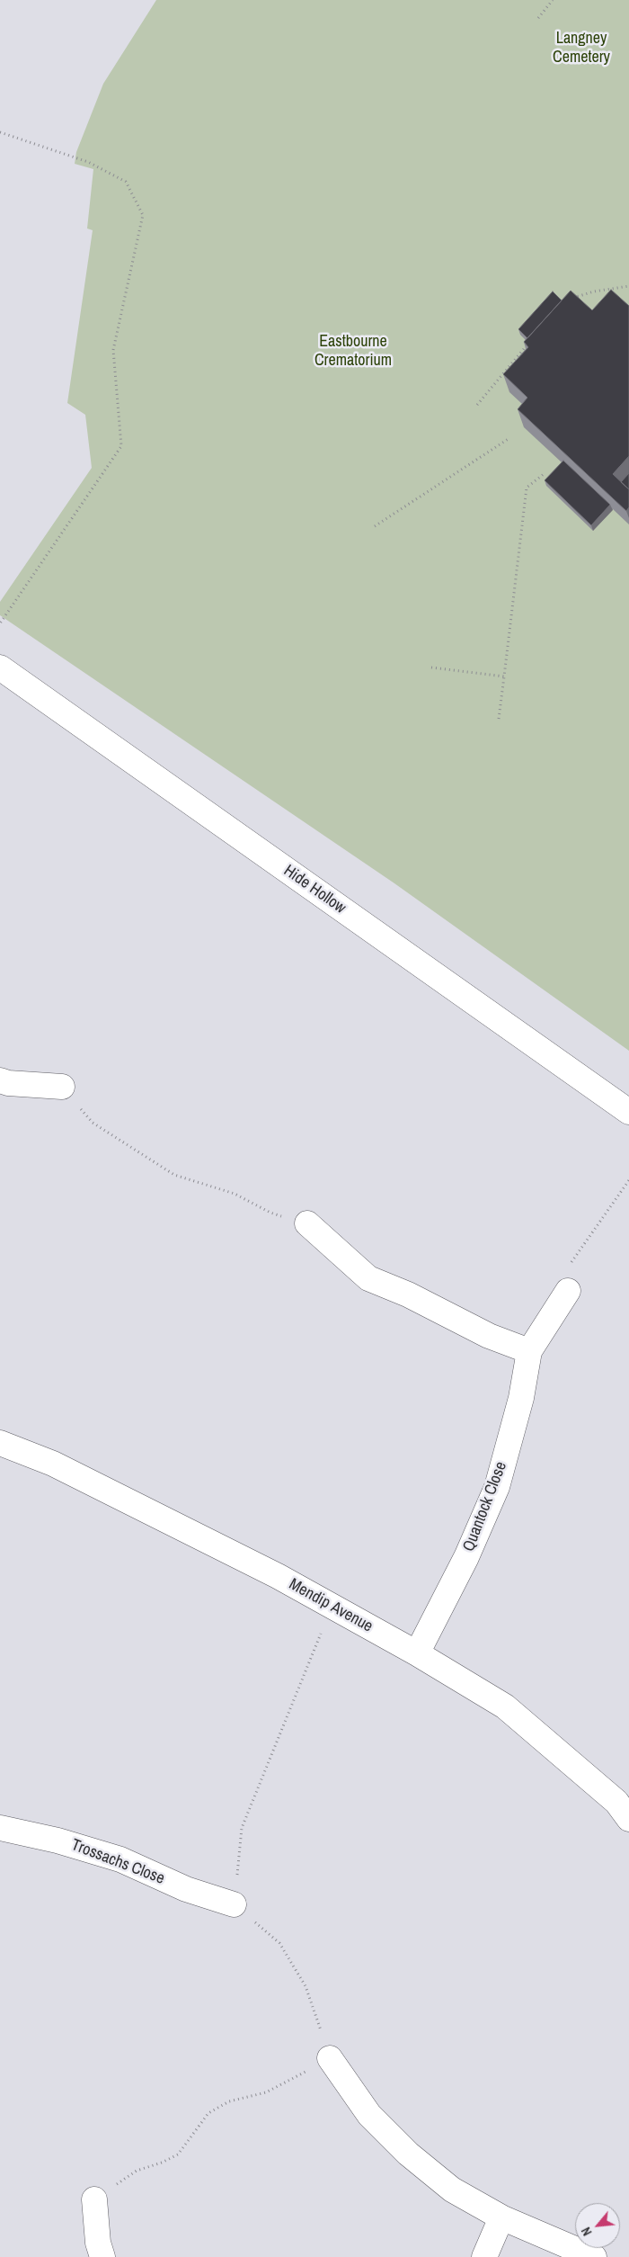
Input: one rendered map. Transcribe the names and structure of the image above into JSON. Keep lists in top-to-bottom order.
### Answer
{
  "streets": {
    "street": [
      "Hide Hollow",
      "Quantock Close",
      "Mendip Avenue",
      "Trossachs Close"
    ]
  },
  "crossings": [
    ["Quantock Close", "Mendip Avenue"]
  ],
  "parks": ["Langney Cemetery", "Eastbourne Crematorium"],
  "north": "bottom left"
}
